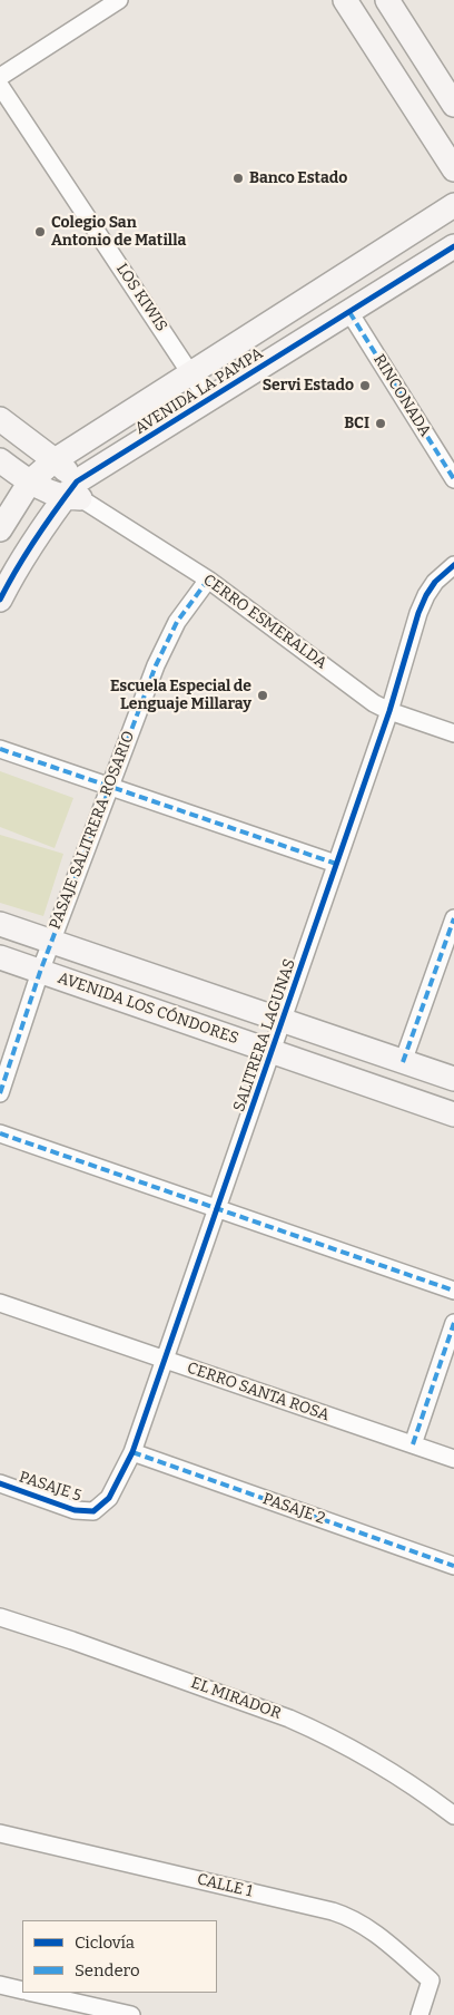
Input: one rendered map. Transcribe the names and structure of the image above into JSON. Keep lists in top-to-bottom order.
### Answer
{
  "streets": {
    "street": [
      "LOS KIWIS",
      "AVENIDA LA PAMPA",
      "RINCONADA",
      "CERRO ESMERALDA",
      "PASAJE SALITRERA ROSARIO",
      "AVENIDA LOS CÓNDORES",
      "SALITRERA LAGUNAS",
      "CERRO SANTA ROSA",
      "PASAJE 5",
      "PASAJE 2",
      "EL MIRADOR",
      "CALLE 1"
    ]
  },
  "crossings": [
    ["LOS KIWIS", "AVENIDA LA PAMPA"],
    ["AVENIDA LA PAMPA", "RINCONADA"],
    ["AVENIDA LA PAMPA", "CERRO ESMERALDA"],
    ["CERRO ESMERALDA", "PASAJE SALITRERA ROSARIO"],
    ["CERRO ESMERALDA", "SALITRERA LAGUNAS"],
    ["PASAJE SALITRERA ROSARIO", "AVENIDA LOS CÓNDORES"],
    ["AVENIDA LOS CÓNDORES", "SALITRERA LAGUNAS"],
    ["SALITRERA LAGUNAS", "CERRO SANTA ROSA"],
    ["SALITRERA LAGUNAS", "PASAJE 5"],
    ["SALITRERA LAGUNAS", "PASAJE 2"]
  ],
  "places": [
    "Banco Estado",
    "Colegio San Antonio de Matilla",
    "Servi Estado",
    "BCI",
    "Escuela Especial de Lenguaje Millaray"
  ],
  "legend": ["Ciclovía", "Sendero"]
}
